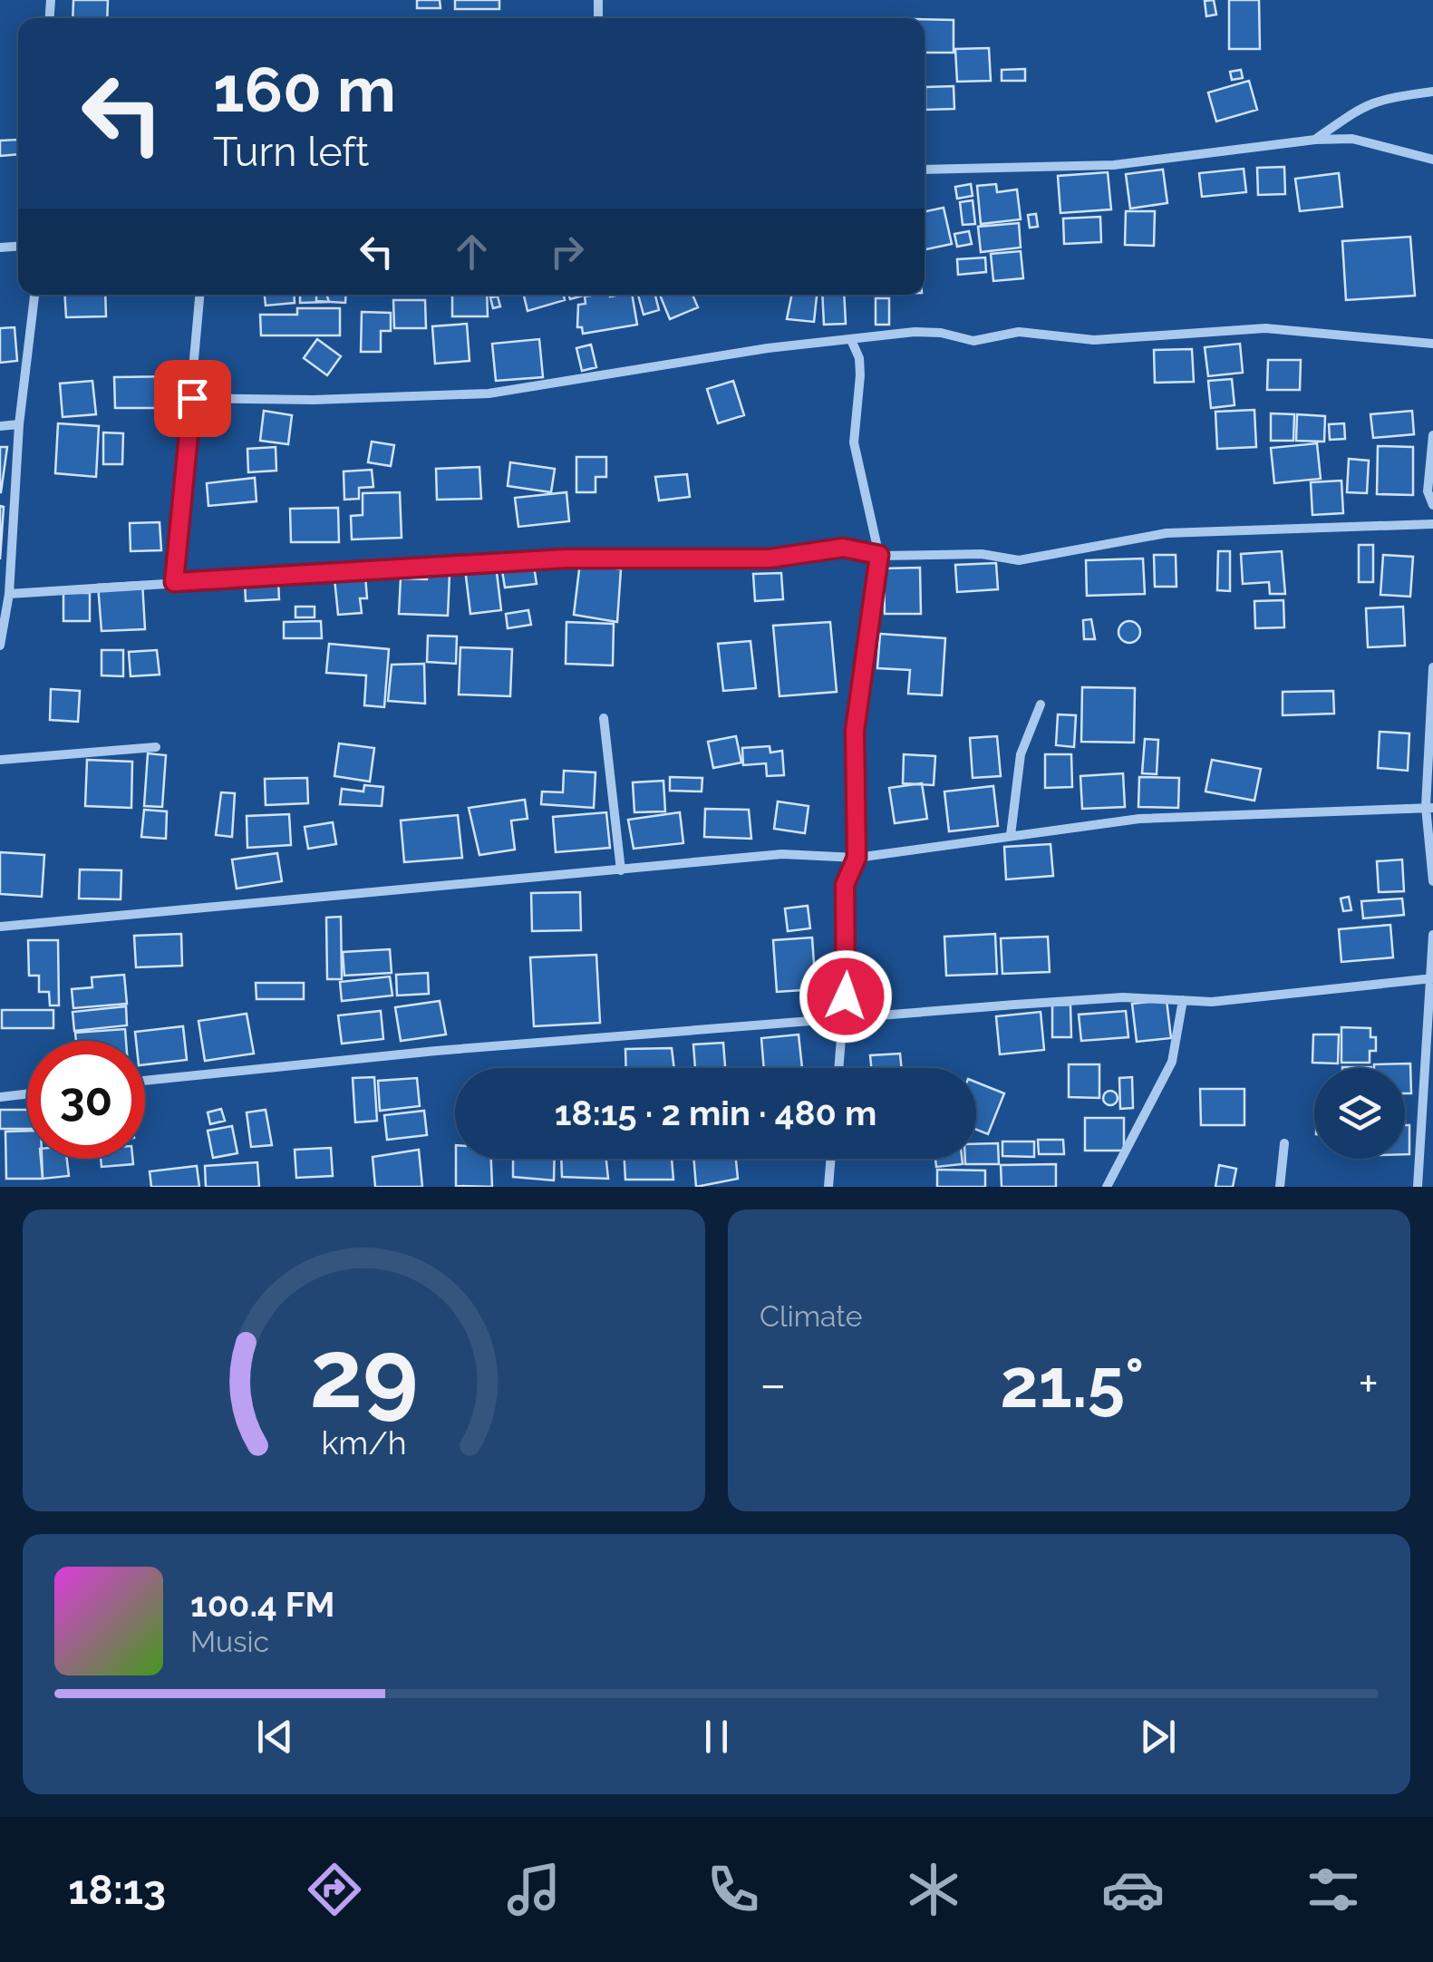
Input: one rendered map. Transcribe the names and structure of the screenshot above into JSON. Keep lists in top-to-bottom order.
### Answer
{
  "page": {
    "turn": ["160 m", "Turn left"],
    "limit": "30",
    "trip": "18:15 · 2 min · 480 m",
    "tile": "Climate",
    "heat": ["−", "21.5°", "+"],
    "song": ["100.4 FM", "Music"],
    "tabs": "18:13",
    "gauge": ["29", "km/h"]
  }
}
